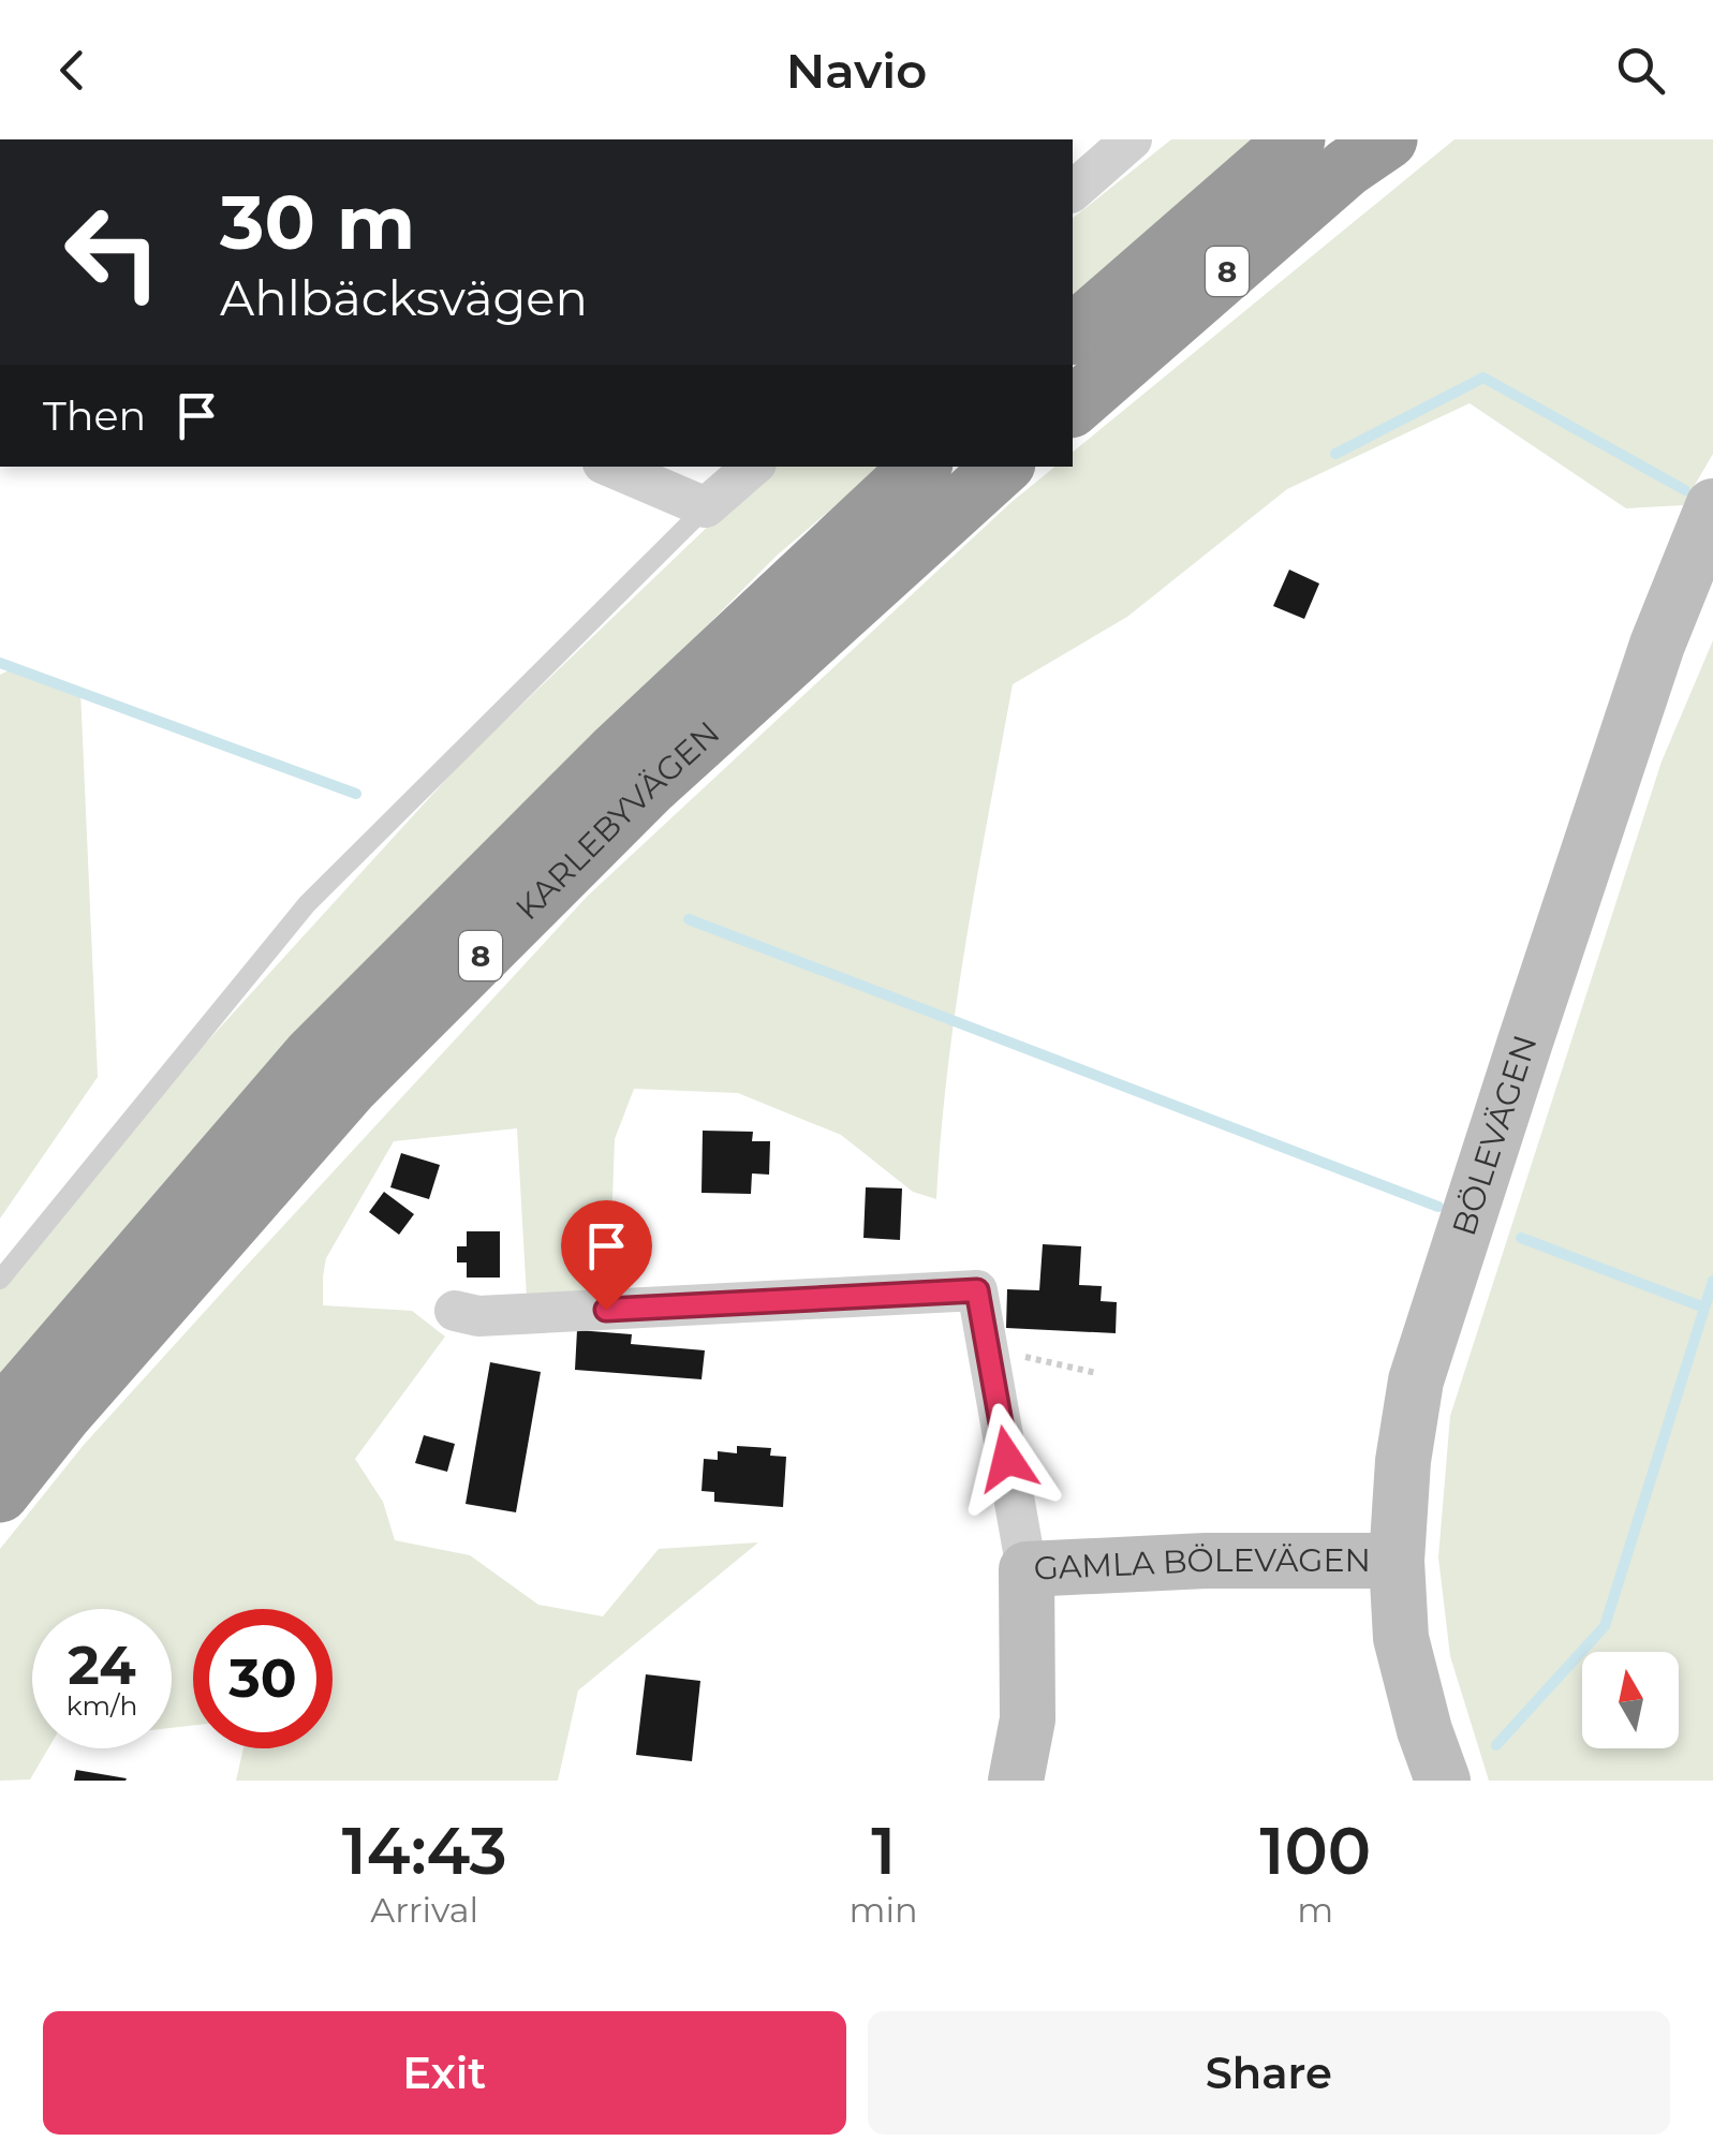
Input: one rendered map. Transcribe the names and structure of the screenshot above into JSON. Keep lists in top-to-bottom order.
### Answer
{
  "streets": {
    "highway": ["8", "KARLEBYVÄGEN"],
    "main road": ["BÖLEVÄGEN", "GAMLA BÖLEVÄGEN"]
  },
  "crossings": [
    ["BÖLEVÄGEN", "GAMLA BÖLEVÄGEN"]
  ],
  "north": "top",
  "page": {
    "header": "Navio",
    "turn": ["30 m", "Ahlbäcksvägen"],
    "then": "Then",
    "speed": "24 km/h",
    "limit": "30",
    "eta": [
      "14:43",
      "Arrival",
      "1",
      "min",
      "100",
      "m"
    ],
    "buttons": ["Exit", "Share"]
  }
}
